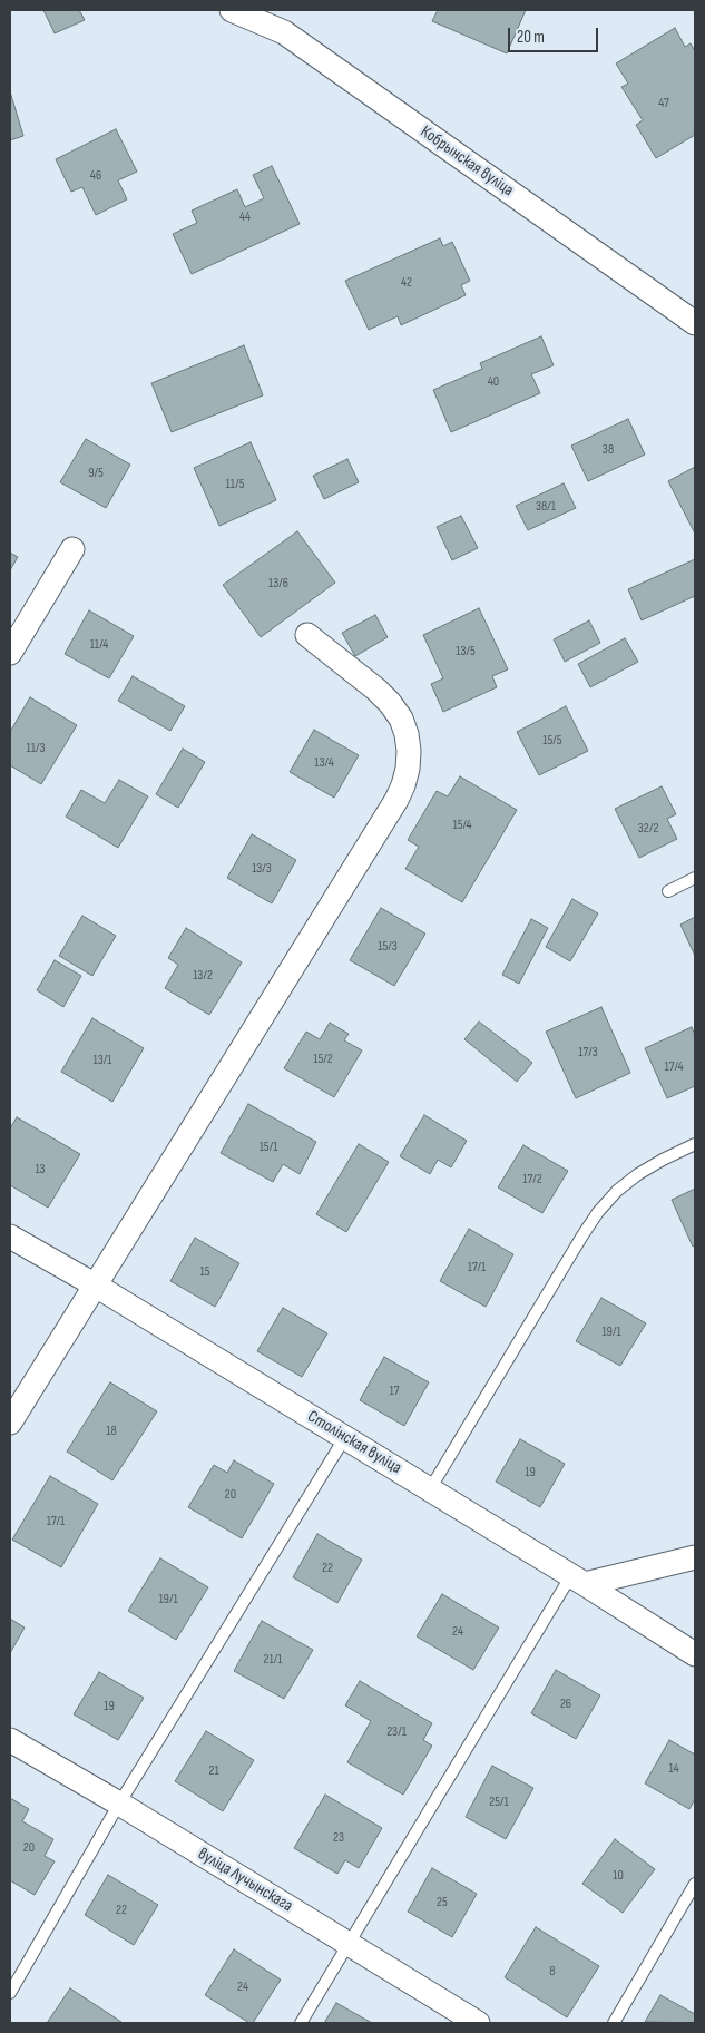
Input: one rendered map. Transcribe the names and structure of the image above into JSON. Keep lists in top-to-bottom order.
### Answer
{
  "streets": {
    "street": ["Кобрынская вуліца", "Столінская вуліца", "вуліца Лучынскага"]
  },
  "house_numbers": [
    "47",
    "46",
    "44",
    "42",
    "40",
    "38",
    "9/5",
    "11/5",
    "38/1",
    "13/6",
    "11/4",
    "13/5",
    "15/5",
    "11/3",
    "13/4",
    "15/4",
    "32/2",
    "13/3",
    "15/3",
    "13/2",
    "17/3",
    "15/2",
    "13/1",
    "17/4",
    "15/1",
    "13",
    "17/2",
    "17/1",
    "15",
    "19/1",
    "17",
    "18",
    "19",
    "20",
    "17/1",
    "22",
    "19/1",
    "24",
    "21/1",
    "26",
    "19",
    "23/1",
    "14",
    "21",
    "25/1",
    "23",
    "20",
    "10",
    "25",
    "22",
    "8",
    "24"
  ],
  "scale_bar": "20 m"
}
